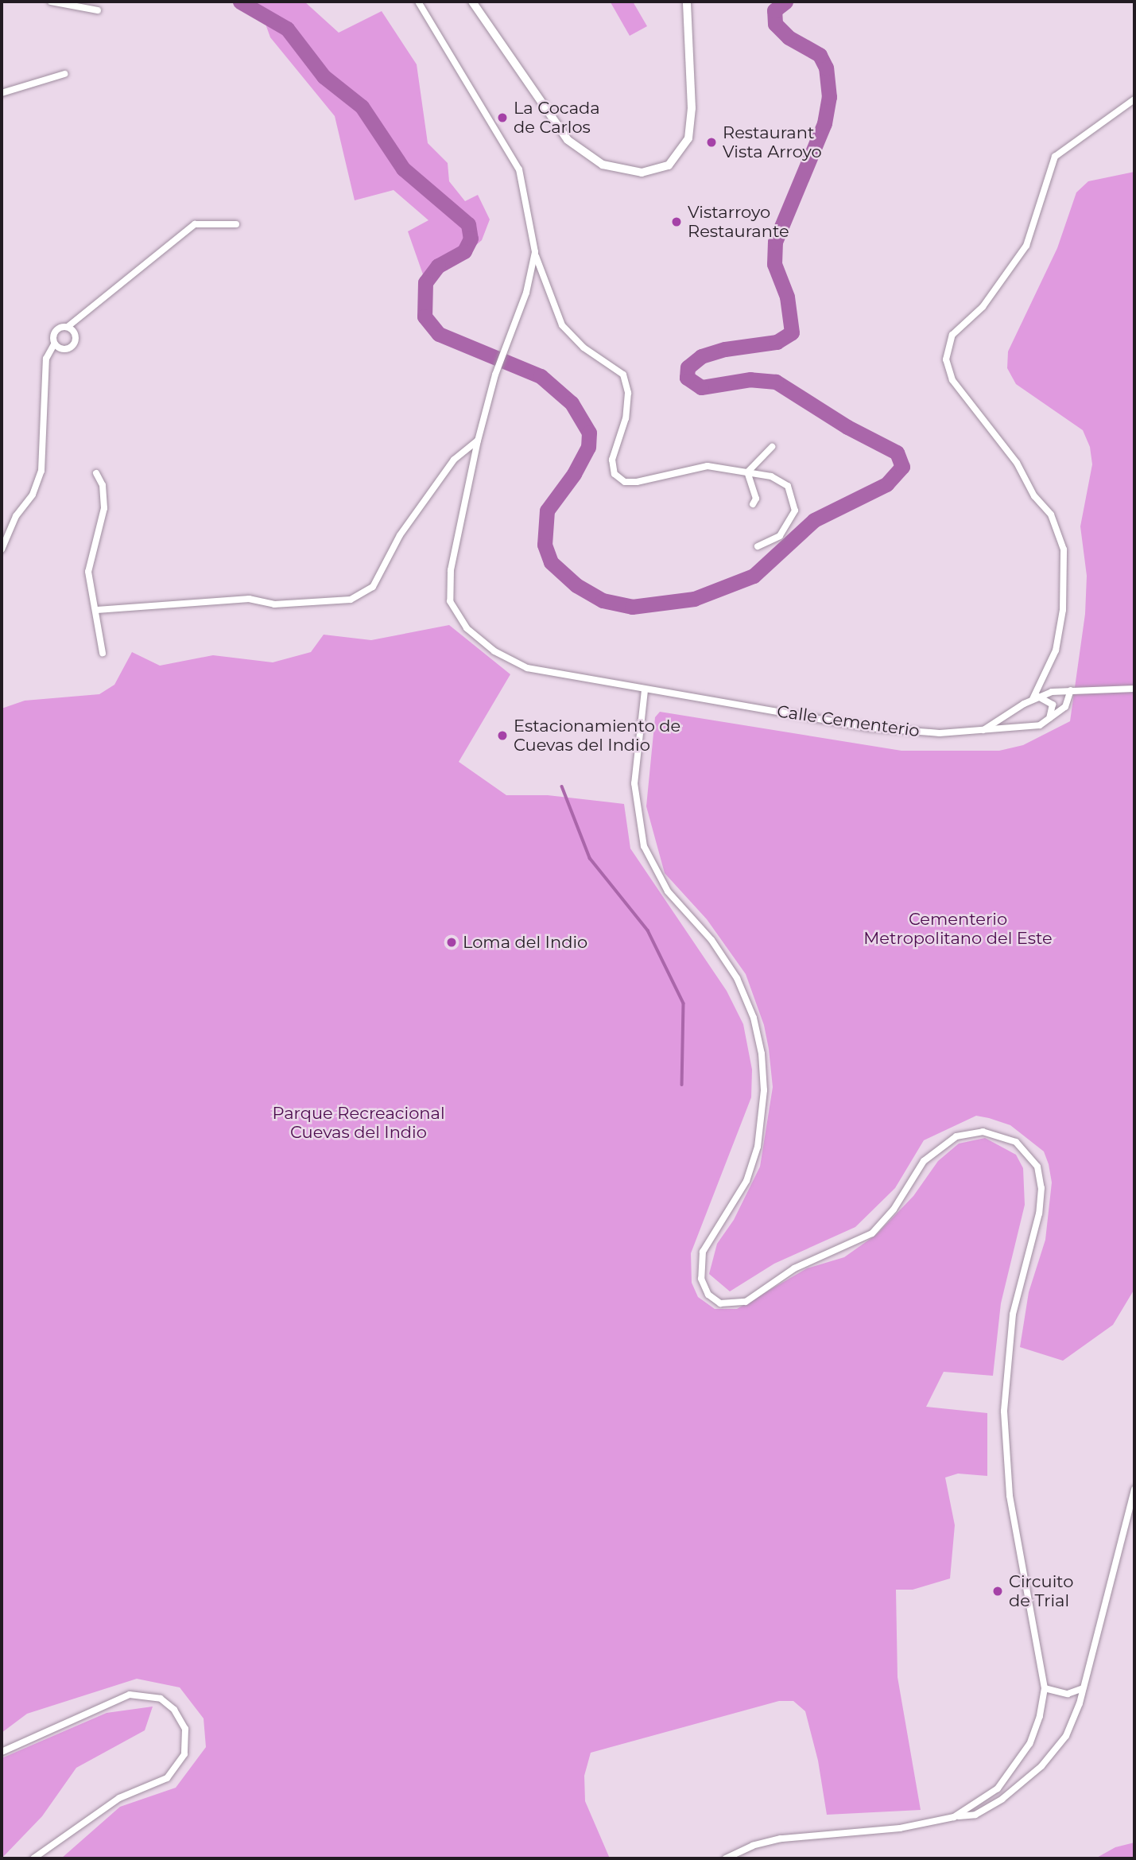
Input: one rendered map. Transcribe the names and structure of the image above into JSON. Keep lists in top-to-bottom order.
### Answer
{
  "streets": {
    "street": ["Calle Cementerio"]
  },
  "parks": ["Cementerio Metropolitano del Este", "Parque Recreacional Cuevas del Indio"],
  "places": [
    "La Cocada de Carlos",
    "Restaurant Vista Arroyo",
    "Vistarroyo Restaurante",
    "Estacionamiento de Cuevas del Indio",
    "Loma del Indio",
    "Circuito de Trial"
  ]
}
